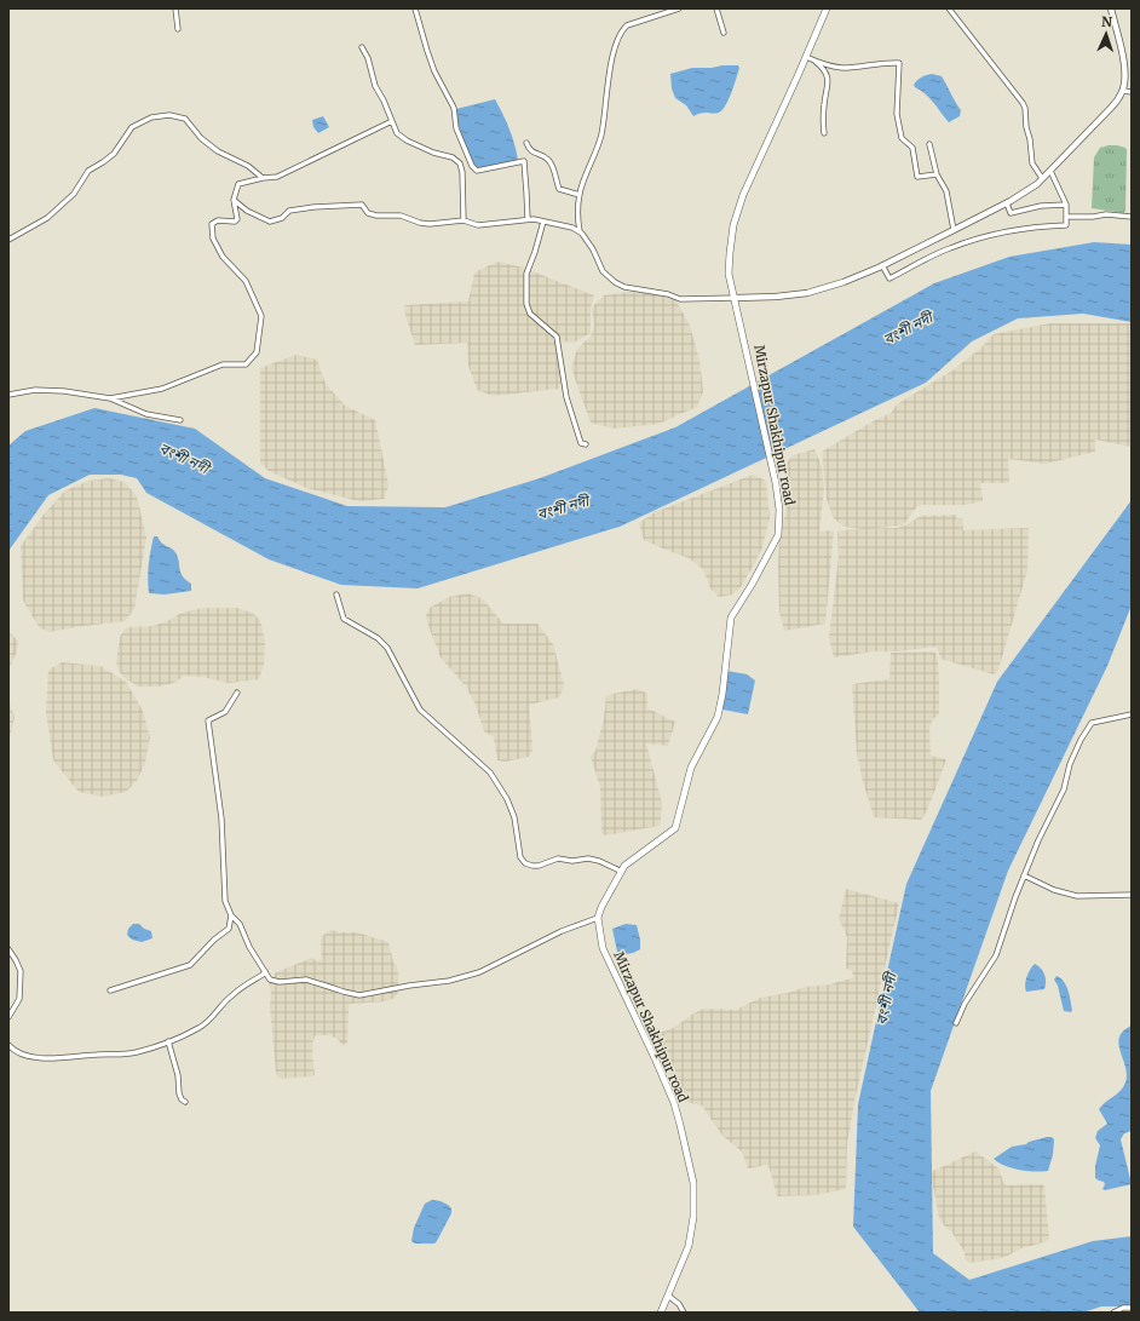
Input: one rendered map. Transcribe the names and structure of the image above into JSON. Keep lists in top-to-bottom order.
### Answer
{
  "streets": {
    "main road": ["Mirzapur Shakhipur road"]
  },
  "water": ["বংশী নদী"],
  "north": "top"
}
